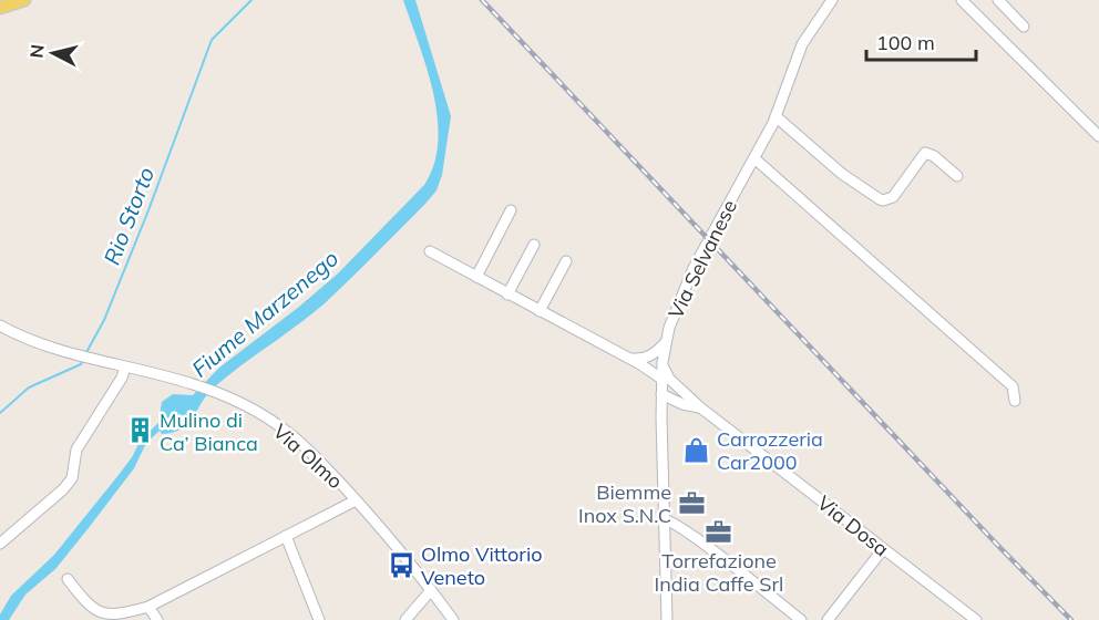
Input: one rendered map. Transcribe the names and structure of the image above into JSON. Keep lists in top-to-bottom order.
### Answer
{
  "streets": {
    "street": ["Via Selvanese", "Via Olmo", "Via Dosa"]
  },
  "crossings": [
    ["Via Selvanese", "Via Dosa"]
  ],
  "water": ["Rio Storto", "Fiume Marzenego"],
  "places": {
    "building": ["Mulino di Ca’ Bianca"],
    "shop": ["Carrozzeria Car2000"],
    "office": ["Biemme Inox S.N.C", "Torrefazione India Caffe Srl"],
    "bus stop": ["Olmo Vittorio Veneto"]
  },
  "scale_bar": "100 m",
  "north": "left"
}
